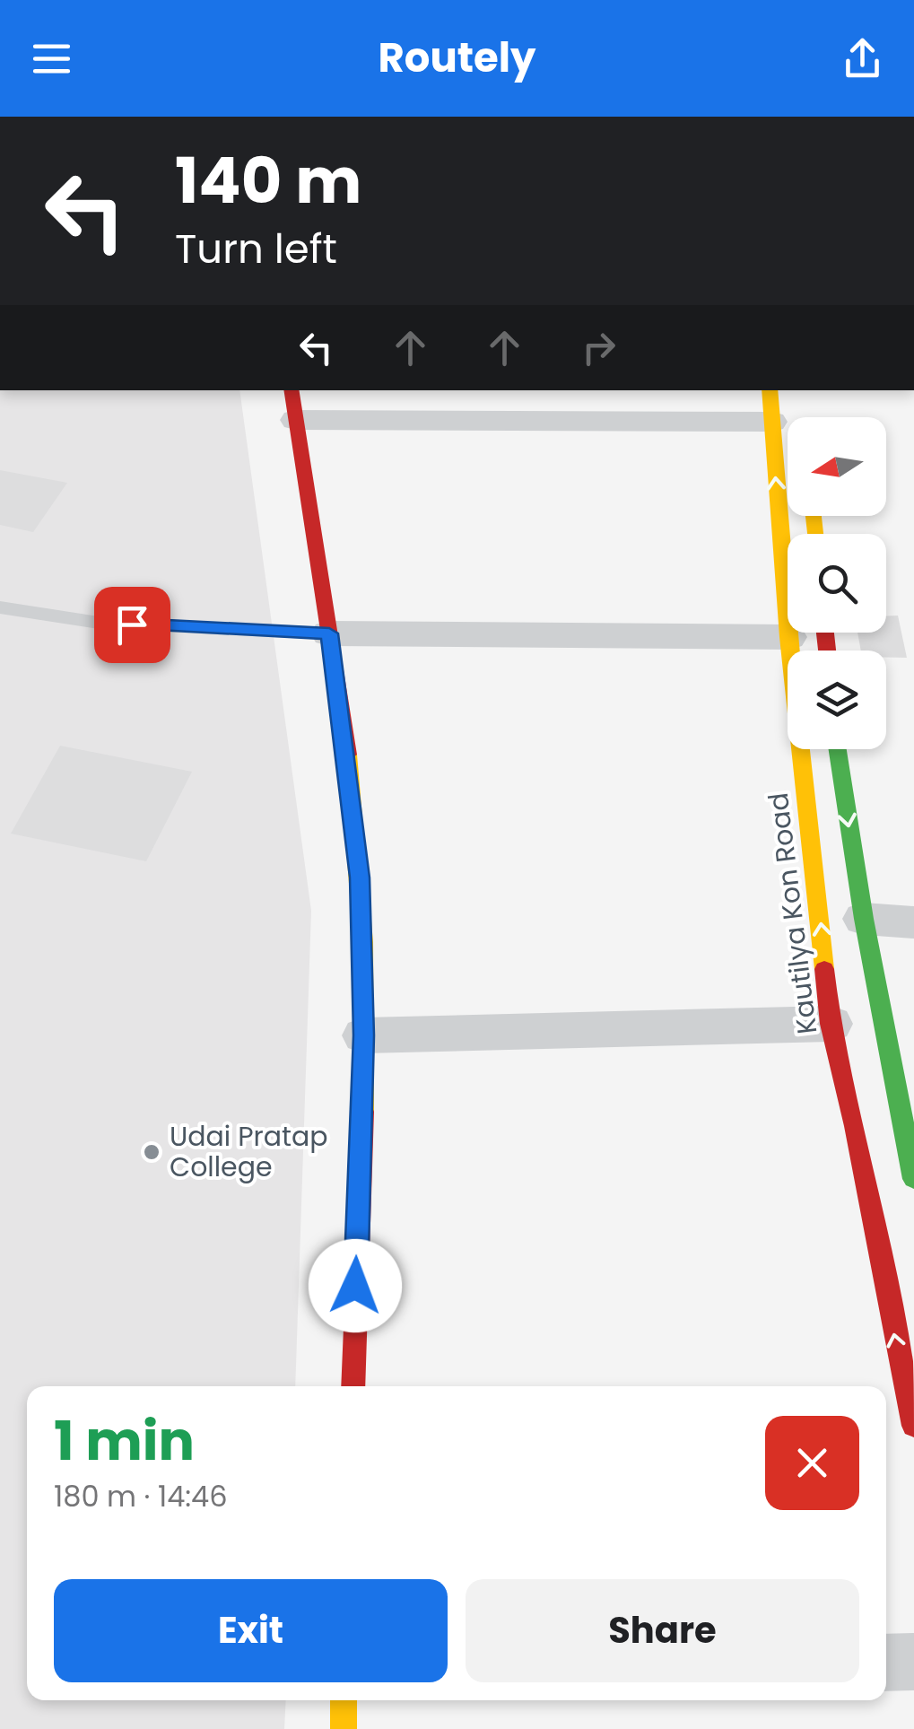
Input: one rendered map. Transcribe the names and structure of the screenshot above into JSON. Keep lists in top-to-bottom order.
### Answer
{
  "streets": {
    "main road": ["Kautilya Kon Road"]
  },
  "places": ["Udai Pratap College"],
  "north": "left",
  "page": {
    "header": "Routely",
    "turn": ["140 m", "Turn left"],
    "heading": ["1 min", "180 m · 14:46"],
    "buttons": ["Exit", "Share"]
  }
}
